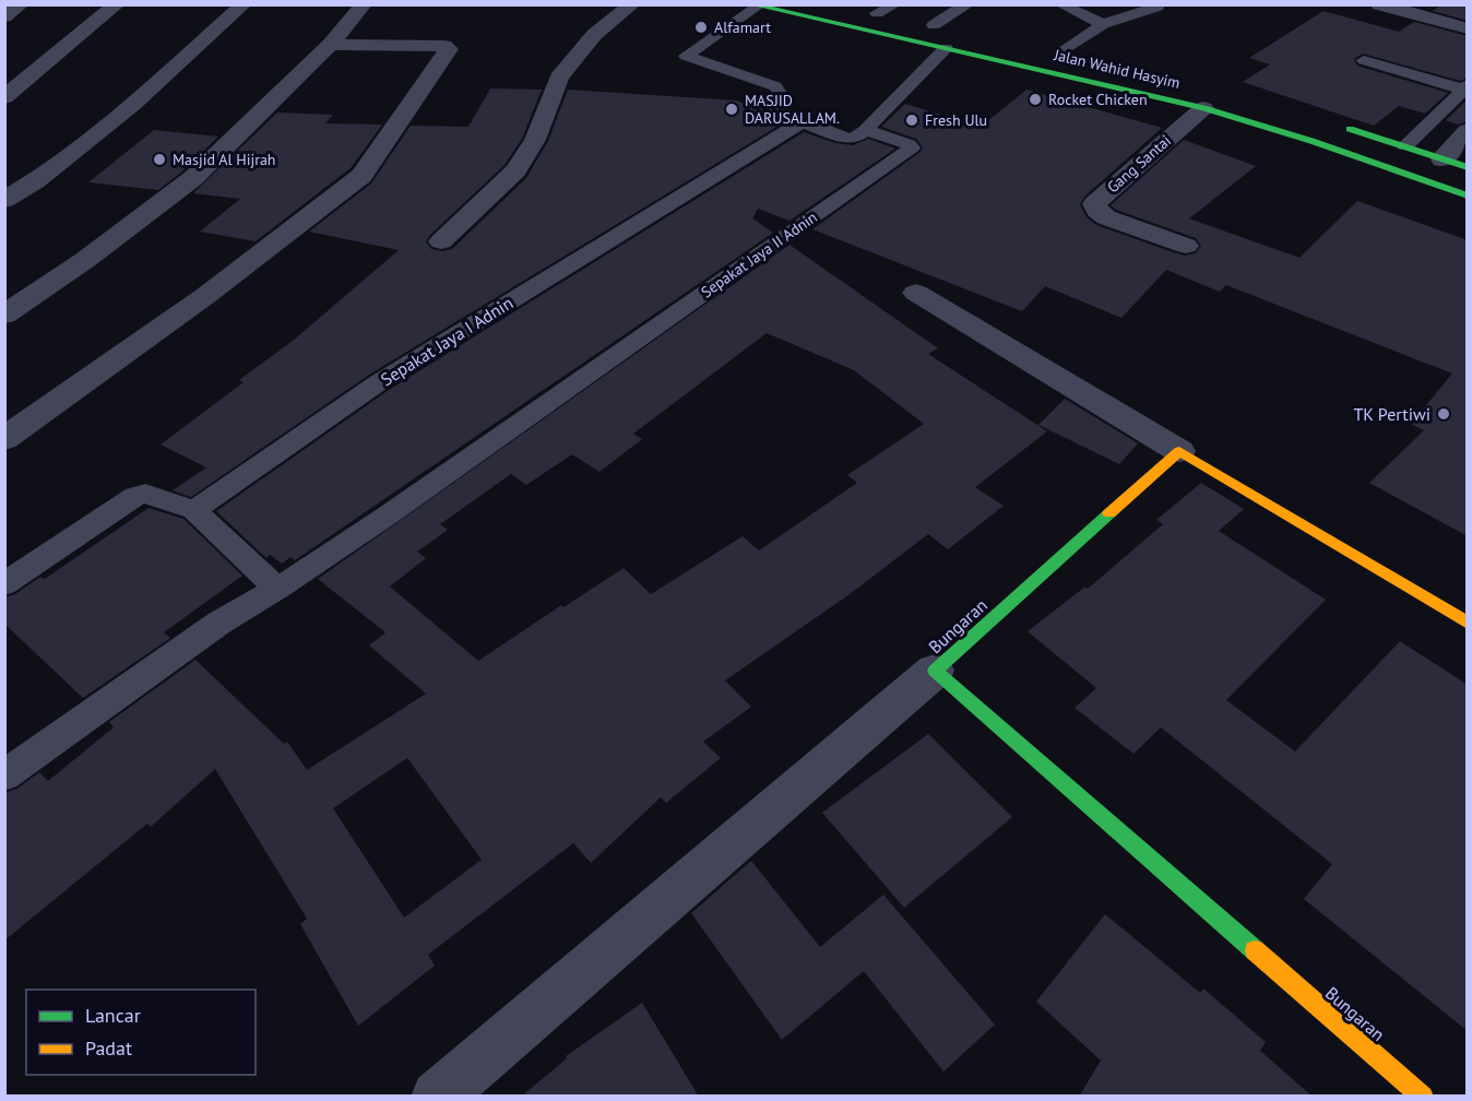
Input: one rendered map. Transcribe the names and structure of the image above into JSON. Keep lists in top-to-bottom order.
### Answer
{
  "streets": {
    "main road": ["Jalan Wahid Hasyim", "Bungaran"],
    "street": ["Gang Santai"],
    "lane": ["Sepakat Jaya II Adnin", "Sepakat Jaya I Adnin"]
  },
  "crossings": [
    ["Jalan Wahid Hasyim", "Gang Santai"]
  ],
  "places": [
    "Alfamart",
    "Rocket Chicken",
    "MASJID DARUSALLAM.",
    "Fresh Ulu",
    "Masjid Al Hijrah",
    "TK Pertiwi"
  ],
  "legend": ["Lancar", "Padat"]
}
